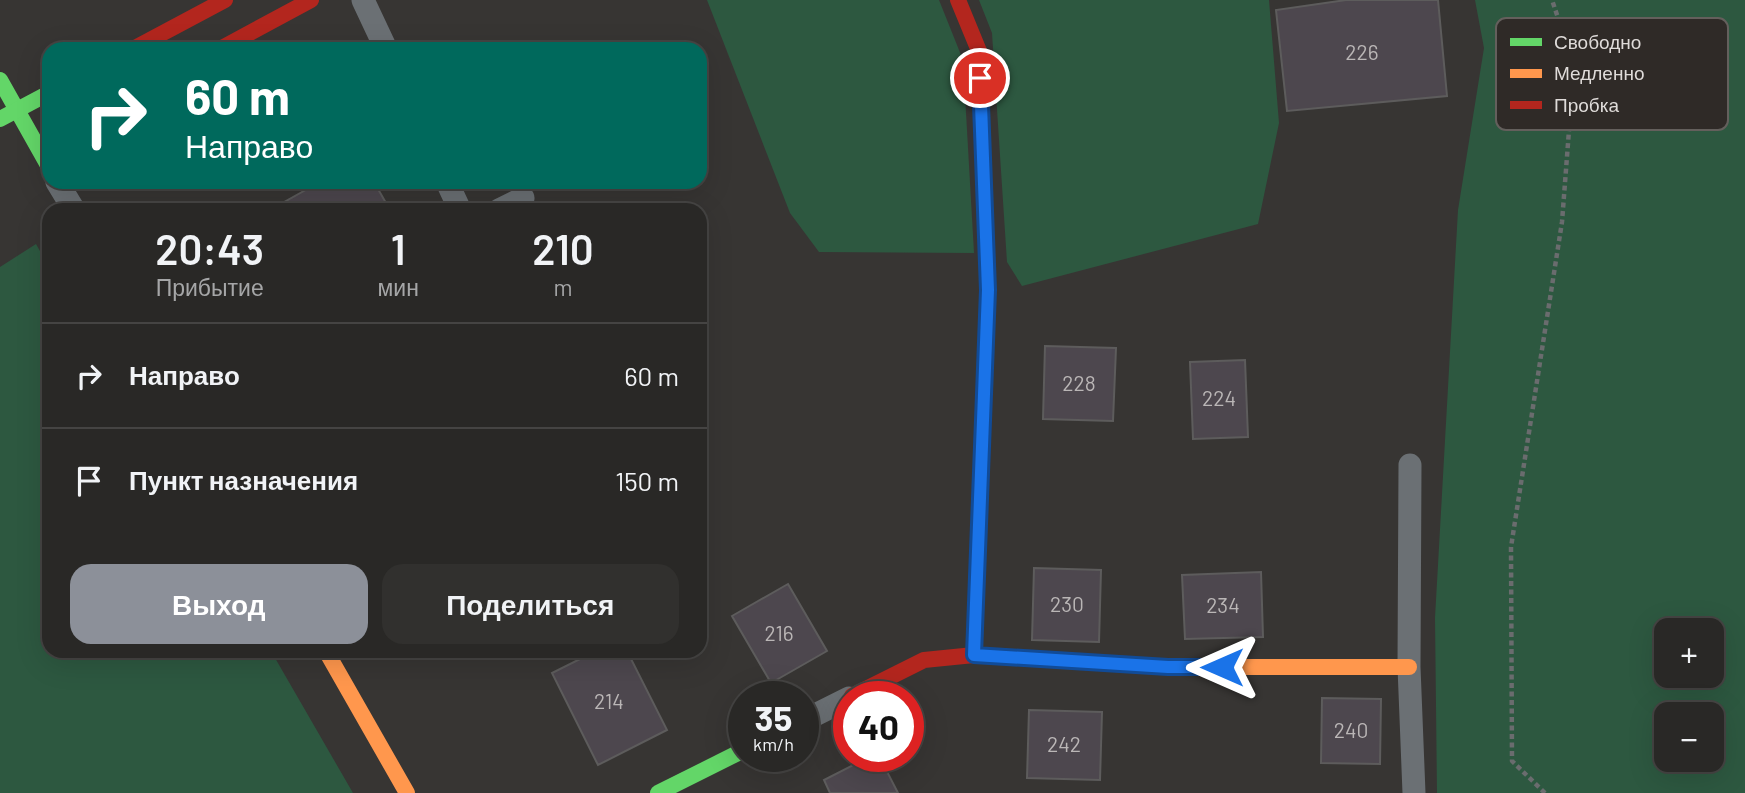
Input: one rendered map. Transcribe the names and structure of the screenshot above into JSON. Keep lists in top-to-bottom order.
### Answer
{
  "house_numbers": [
    "226",
    "228",
    "224",
    "230",
    "234",
    "216",
    "214",
    "240",
    "242"
  ],
  "legend": ["Свободно", "Медленно", "Пробка"],
  "page": {
    "turn": ["60 m", "Направо"],
    "eta": [
      "20:43",
      "Прибытие",
      "1",
      "мин",
      "210",
      "m"
    ],
    "list": [
      {
        "name": "Направо",
        "value": "60 m"
      },
      {
        "name": "Пункт назначения",
        "value": "150 m"
      }
    ],
    "buttons": ["Выход", "Поделиться"],
    "map_buttons": ["+", "−"],
    "speed": "35 km/h",
    "limit": "40"
  }
}
